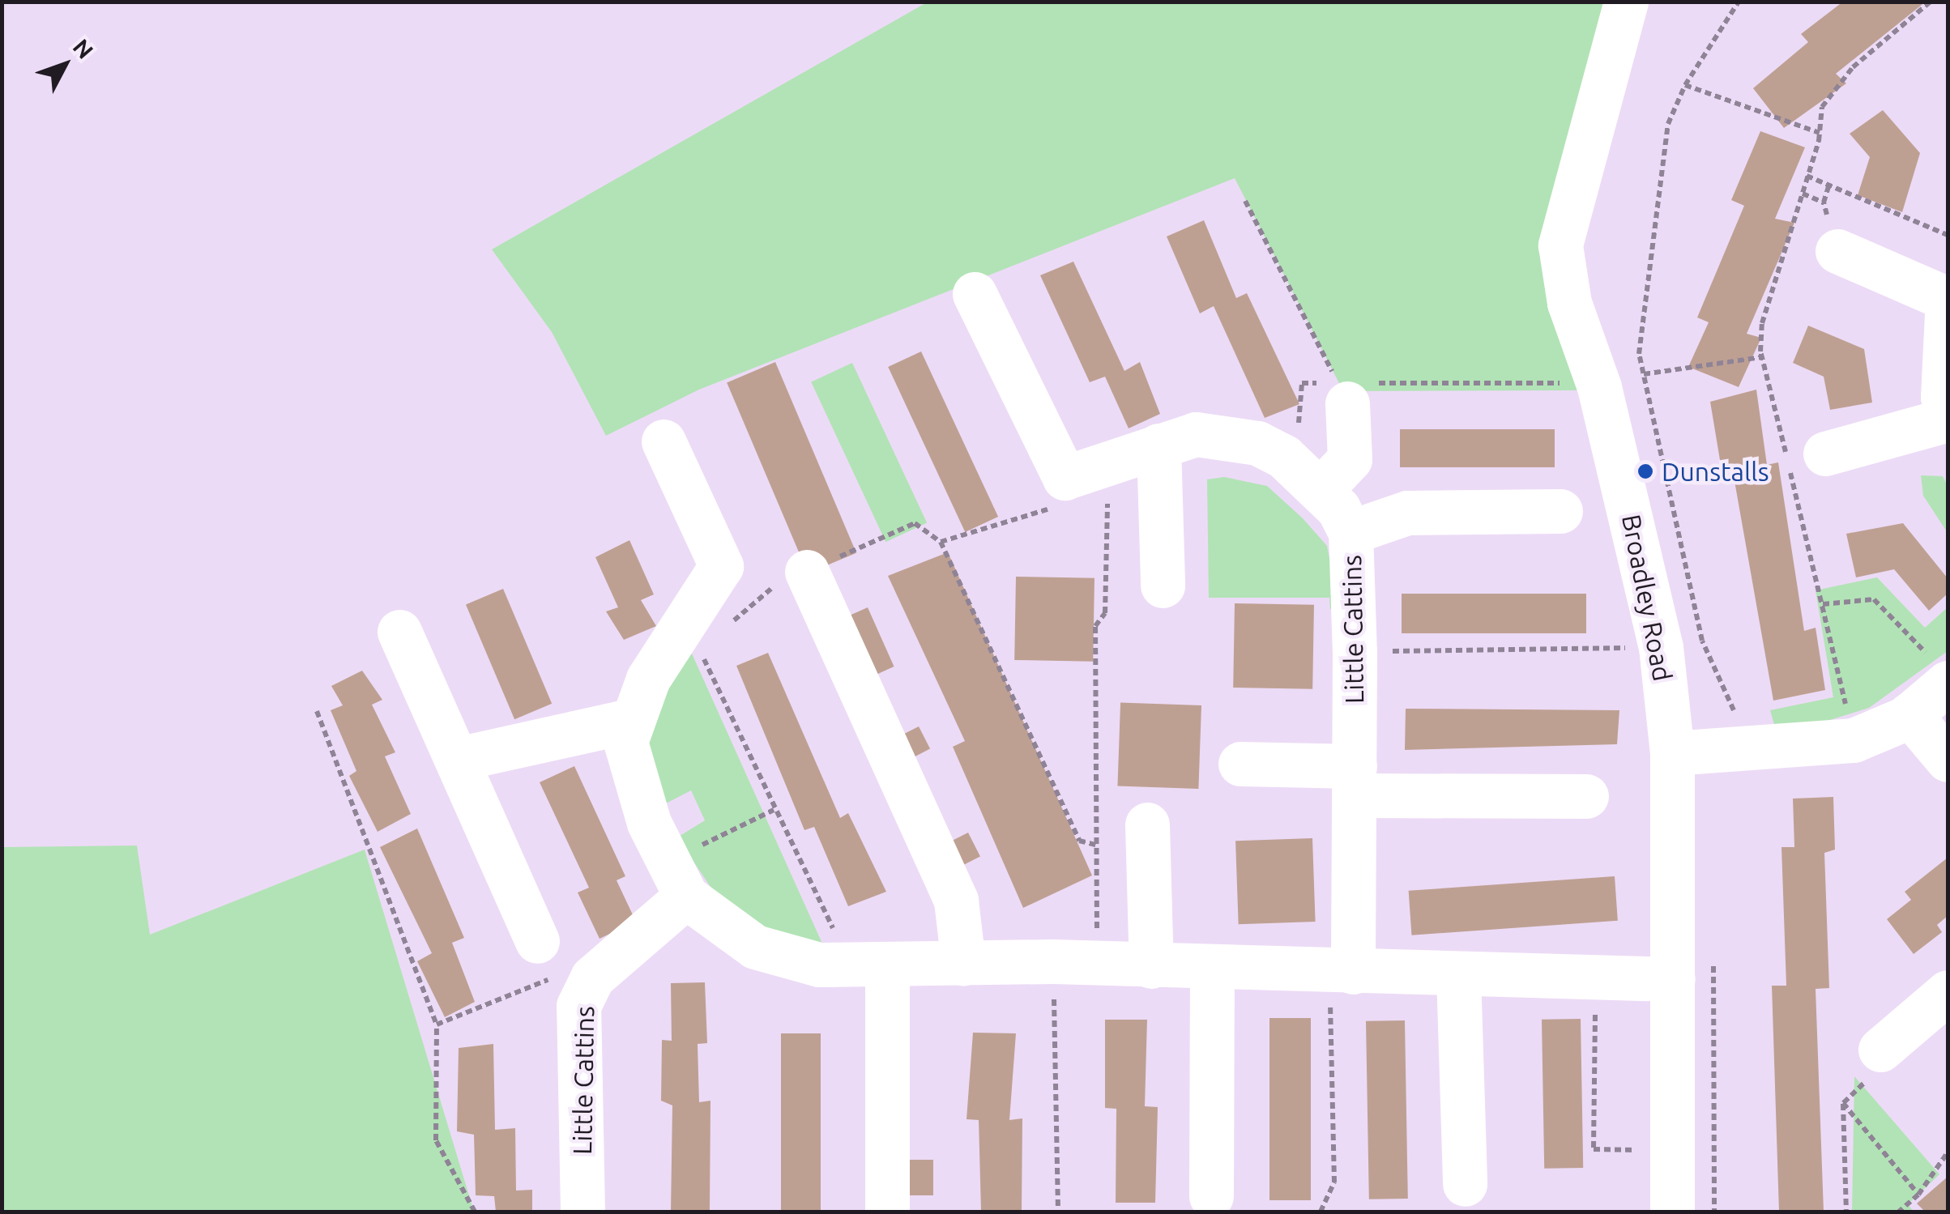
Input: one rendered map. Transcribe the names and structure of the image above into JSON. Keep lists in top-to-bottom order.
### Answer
{
  "streets": {
    "street": ["Broadley Road", "Little Cattins"]
  },
  "places": ["Dunstalls"],
  "north": "top right"
}
